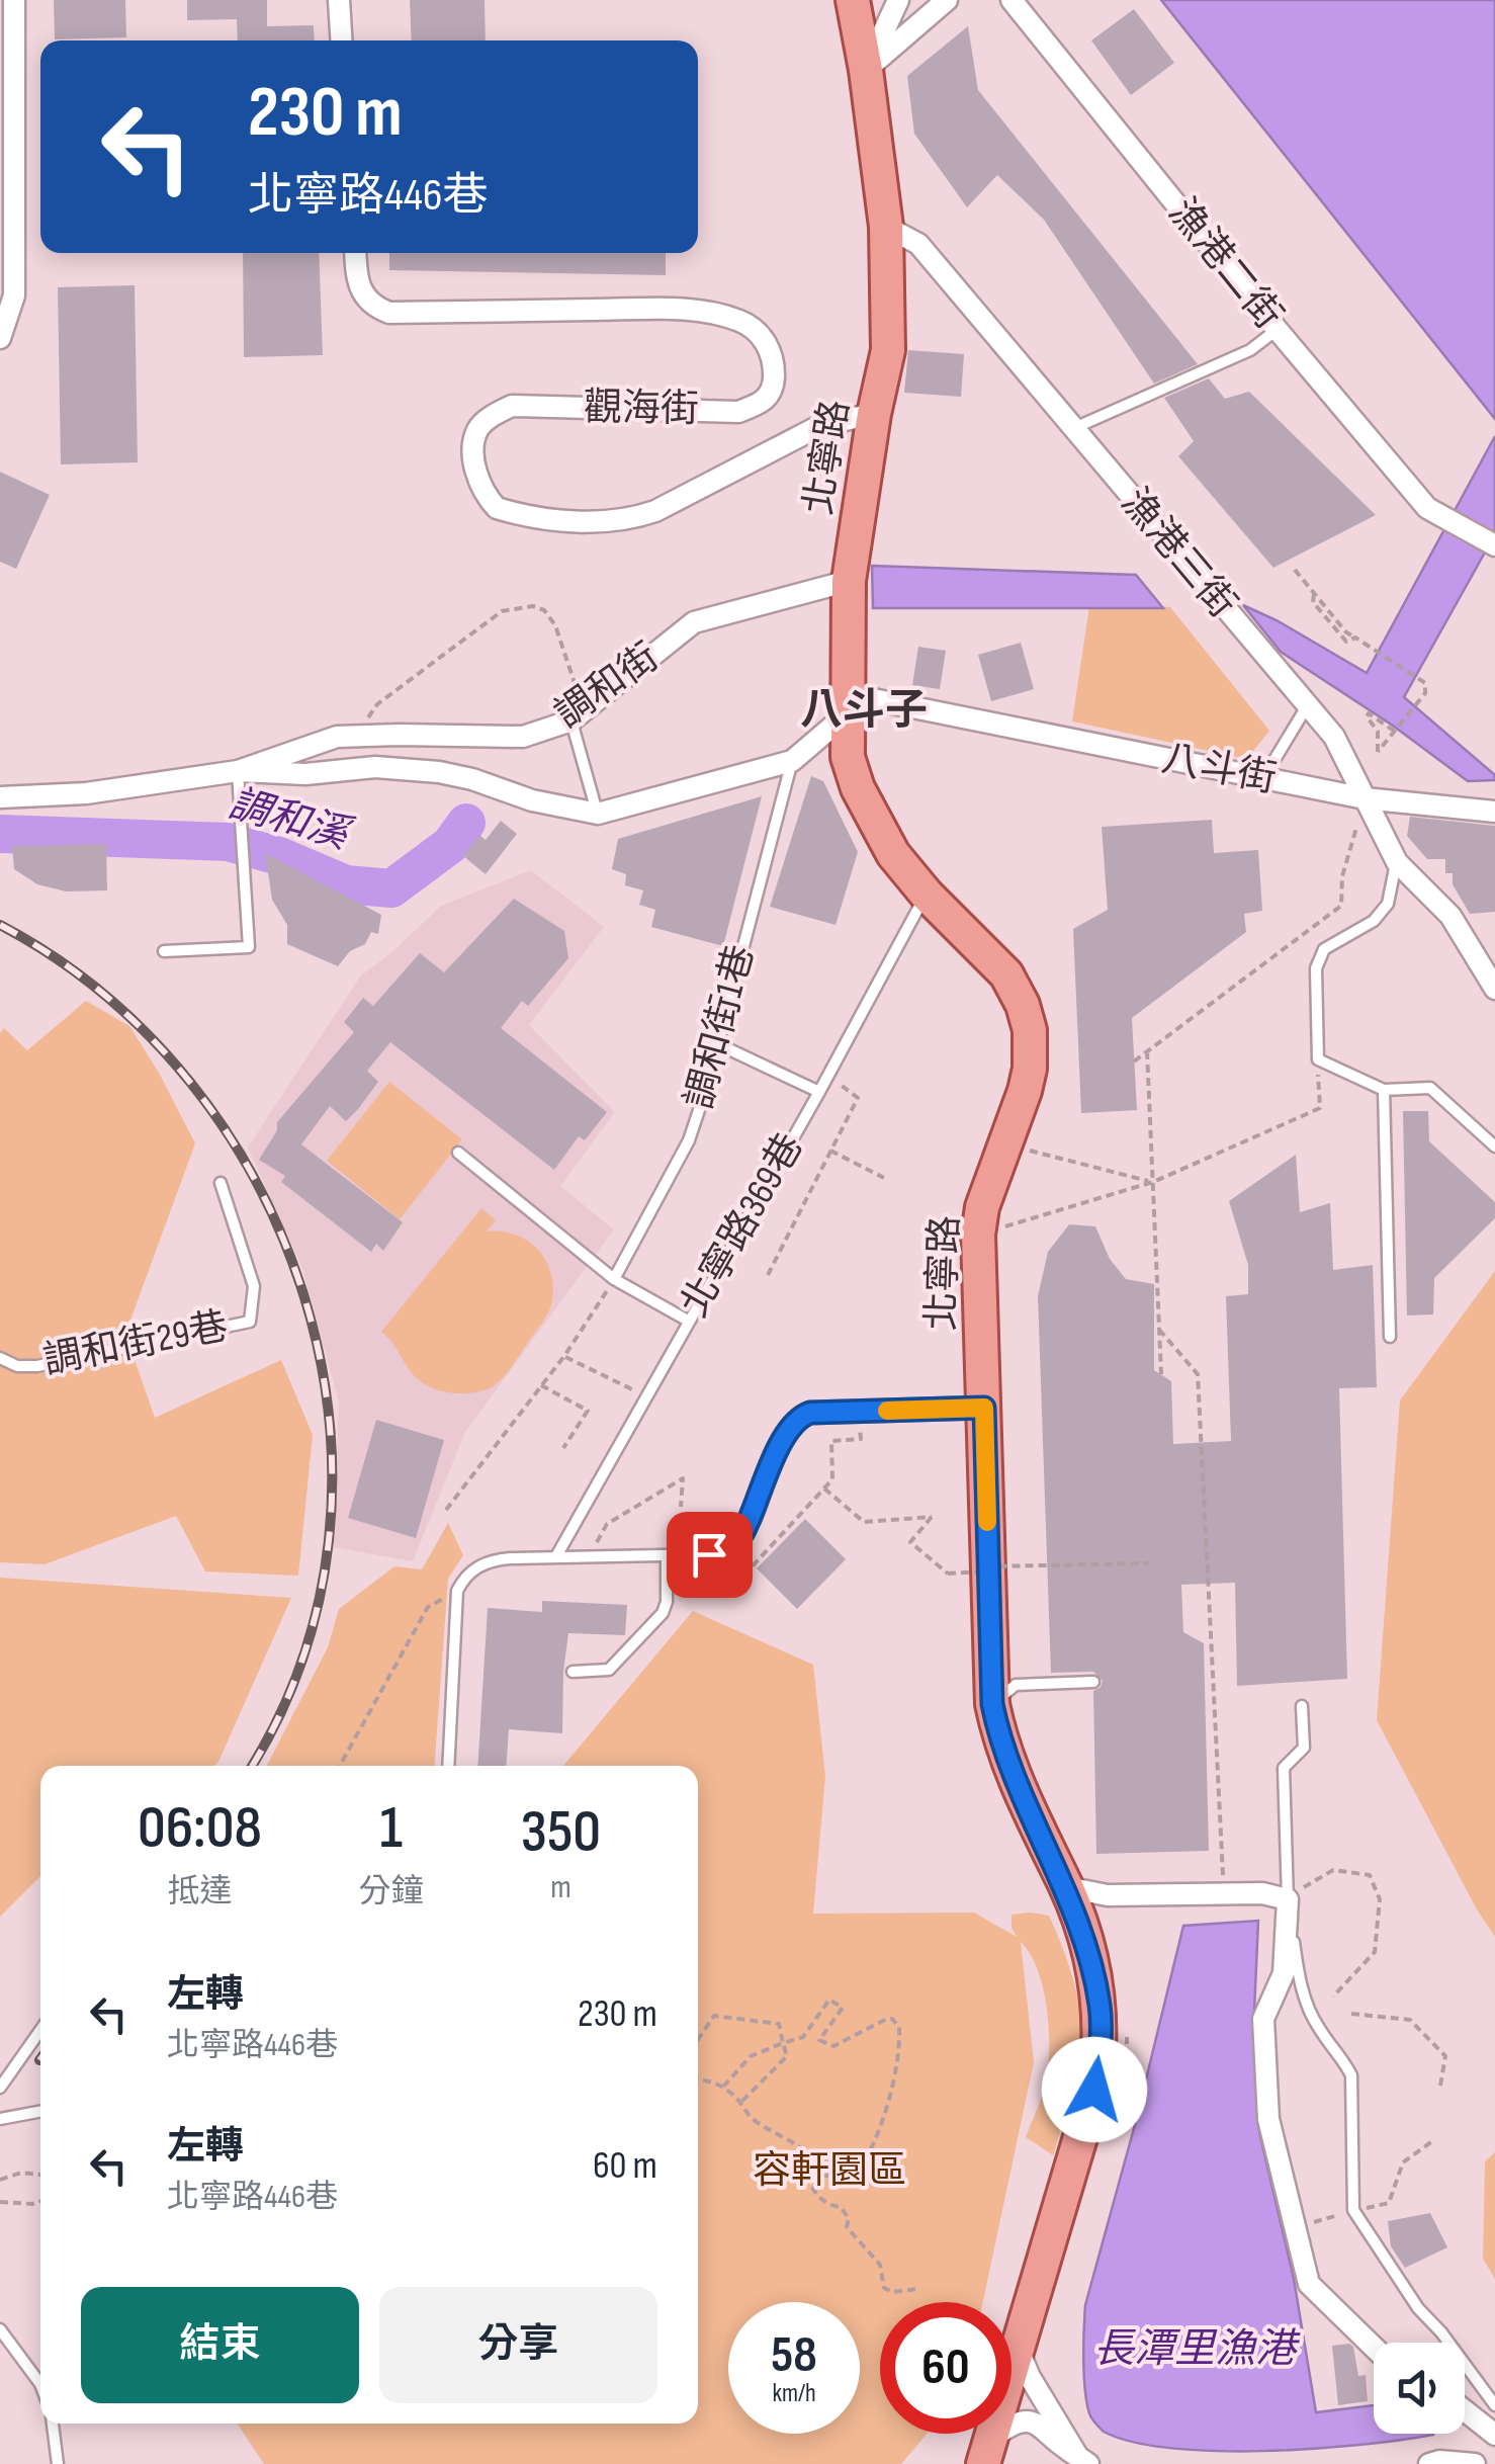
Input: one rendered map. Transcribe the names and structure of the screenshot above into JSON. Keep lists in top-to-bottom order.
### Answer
{
  "streets": {
    "main road": ["北寧路"],
    "street": [
      "漁港二街",
      "觀海街",
      "漁港三街",
      "調和街",
      "八斗街"
    ],
    "lane": ["調和街1巷", "北寧路369巷", "調和街29巷"]
  },
  "crossings": [
    ["觀海街", "北寧路"],
    ["北寧路", "漁港三街"],
    ["北寧路", "調和街"],
    ["北寧路", "八斗街"],
    ["北寧路", "北寧路369巷"],
    ["漁港三街", "八斗街"],
    ["調和街", "八斗街"],
    ["調和街", "調和街1巷"]
  ],
  "districts": ["八斗子"],
  "water": ["調和溪", "長潭里漁港"],
  "parks": ["容軒園區"],
  "page": {
    "turn": ["230 m", "北寧路446巷"],
    "eta": [
      "06:08",
      "抵達",
      "1",
      "分鐘",
      "350",
      "m"
    ],
    "list": [
      {
        "name": "左轉",
        "note": "北寧路446巷",
        "value": "230 m"
      },
      {
        "name": "左轉",
        "note": "北寧路446巷",
        "value": "60 m"
      }
    ],
    "buttons": ["結束", "分享"],
    "speed": "58 km/h",
    "limit": "60"
  }
}
